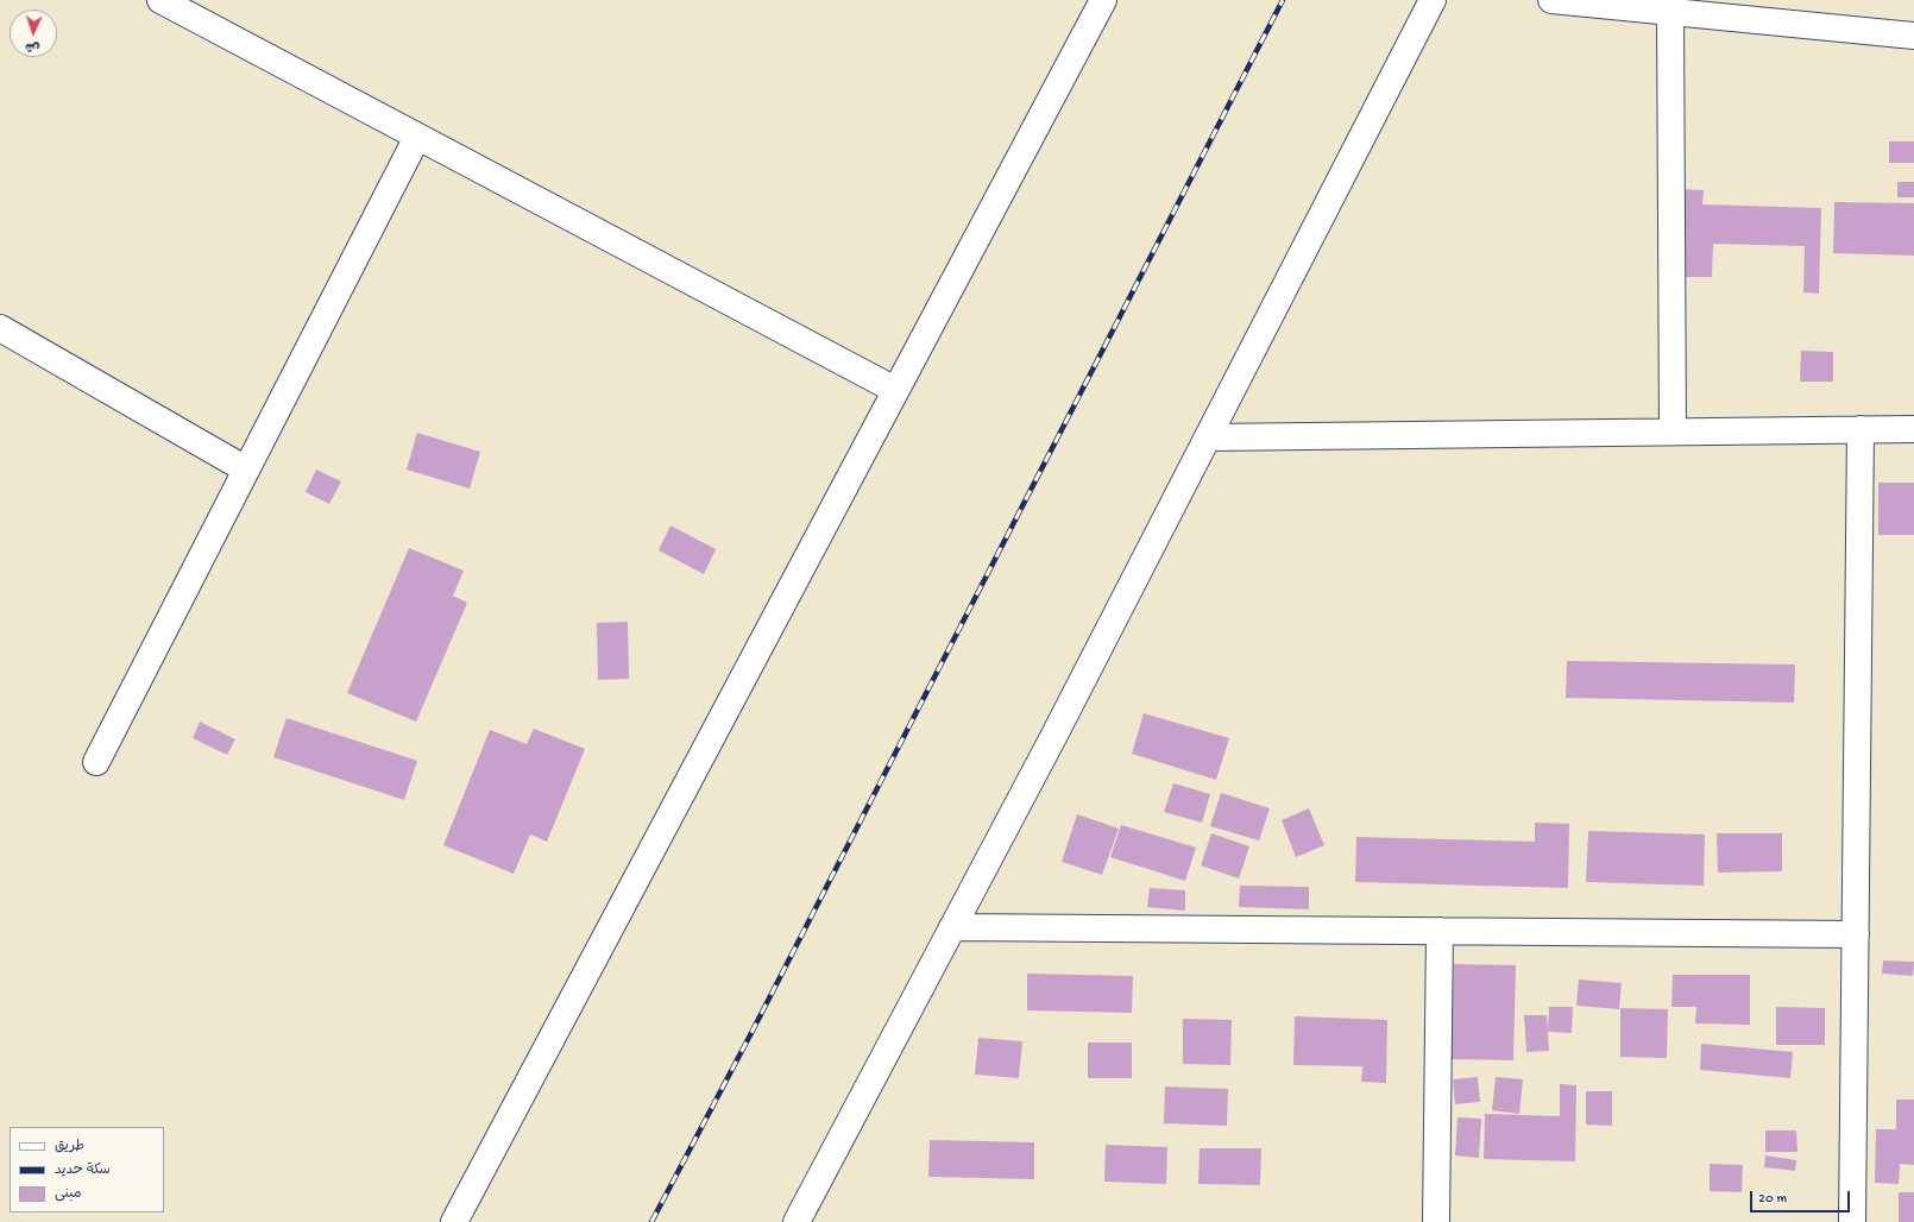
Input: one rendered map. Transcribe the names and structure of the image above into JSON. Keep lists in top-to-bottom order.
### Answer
{
  "legend": ["طريق", "سكة حديد", "مبنى"],
  "scale_bar": "20 m",
  "north": "bottom"
}
